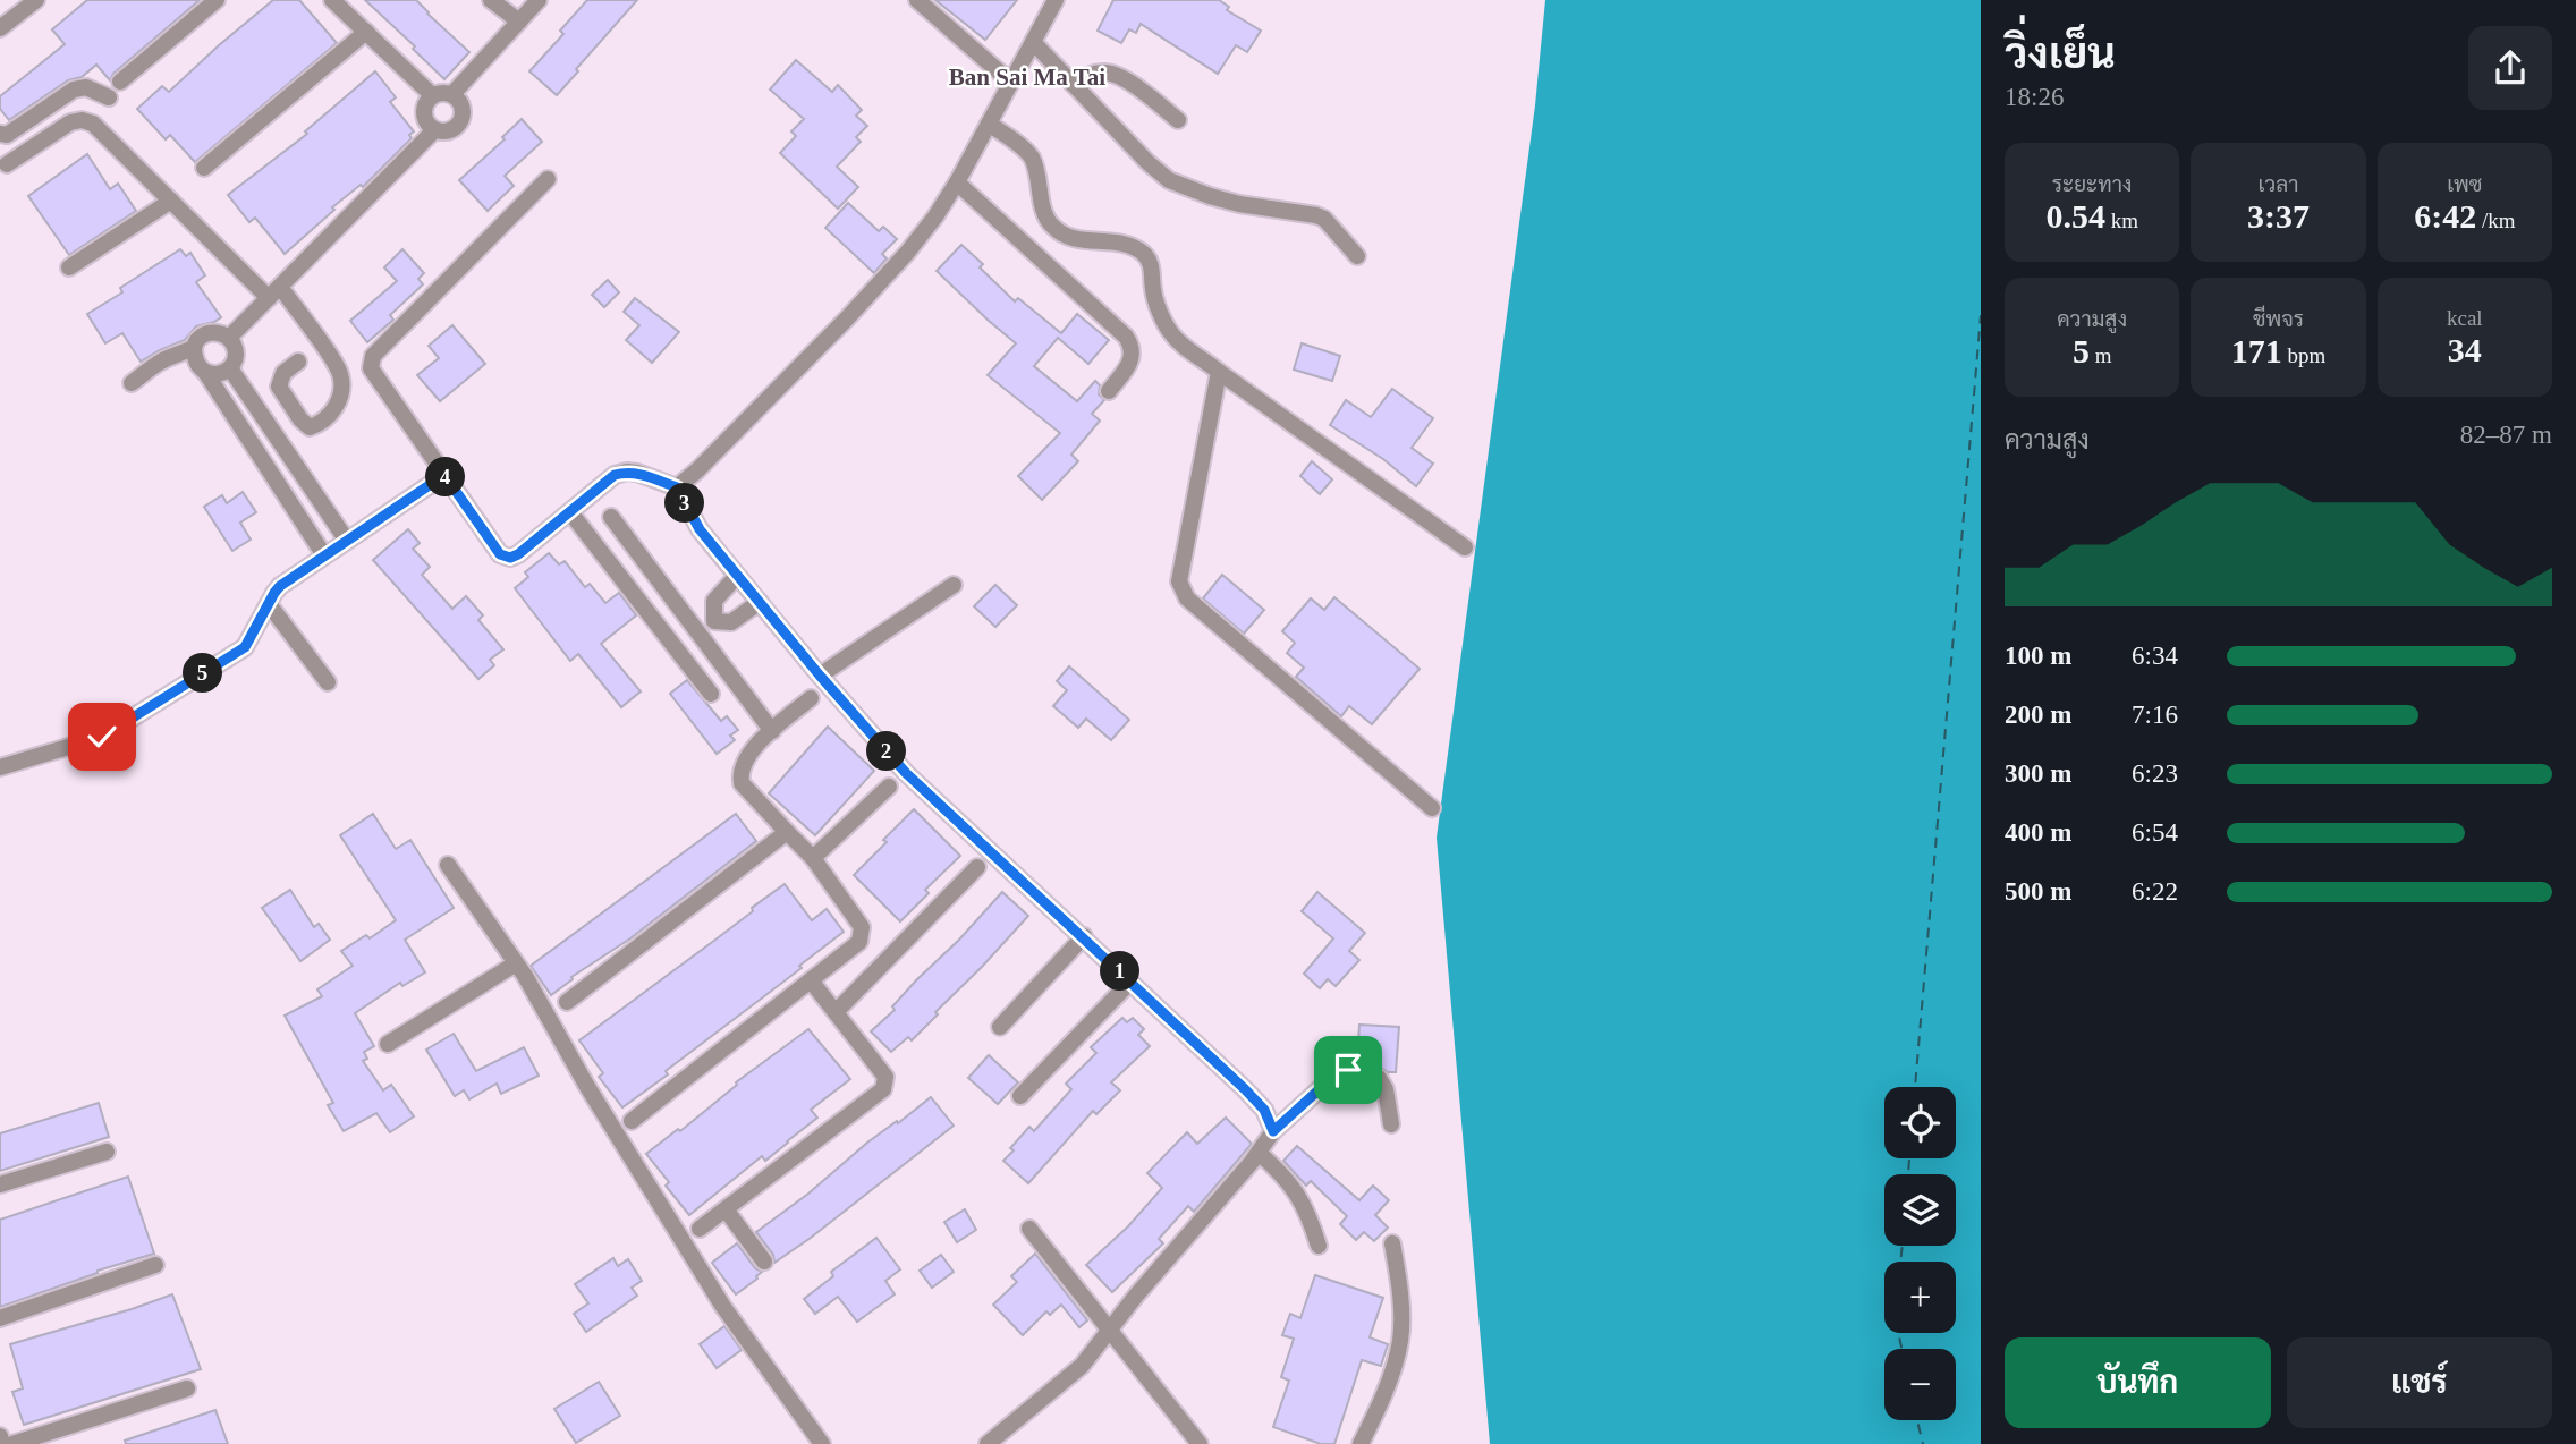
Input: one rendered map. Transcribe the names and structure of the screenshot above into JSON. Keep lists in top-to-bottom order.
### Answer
{
  "districts": ["Ban Sai Ma Tai"],
  "page": {
    "heading": ["วิ่งเย็น", "18:26"],
    "stats": [
      ["ระยะทาง", "0.54 km"],
      ["เวลา", "3:37"],
      ["เพซ", "6:42 /km"],
      ["ความสูง", "5 m"],
      ["ชีพจร", "171 bpm"],
      ["kcal", "34"]
    ],
    "chart": ["ความสูง", "82–87 m"],
    "pins": [
      "4",
      "3",
      "5",
      "2",
      "1"
    ],
    "list": [
      {
        "name": "100 m",
        "note": "6:34"
      },
      {
        "name": "200 m",
        "note": "7:16"
      },
      {
        "name": "300 m",
        "note": "6:23"
      },
      {
        "name": "400 m",
        "note": "6:54"
      },
      {
        "name": "500 m",
        "note": "6:22"
      }
    ],
    "map_buttons": ["+", "−"],
    "buttons": ["บันทึก", "แชร์"]
  }
}
